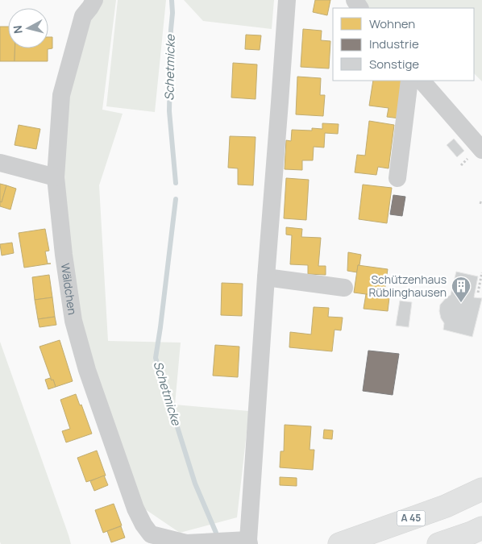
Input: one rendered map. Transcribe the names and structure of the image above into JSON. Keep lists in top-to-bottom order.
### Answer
{
  "streets": {
    "highway": ["A 45"],
    "street": ["Wäldchen"]
  },
  "water": ["Schetmicke"],
  "places": {
    "building": ["Schützenhaus Rüblinghausen"]
  },
  "legend": ["Wohnen", "Industrie", "Sonstige"],
  "north": "left"
}
